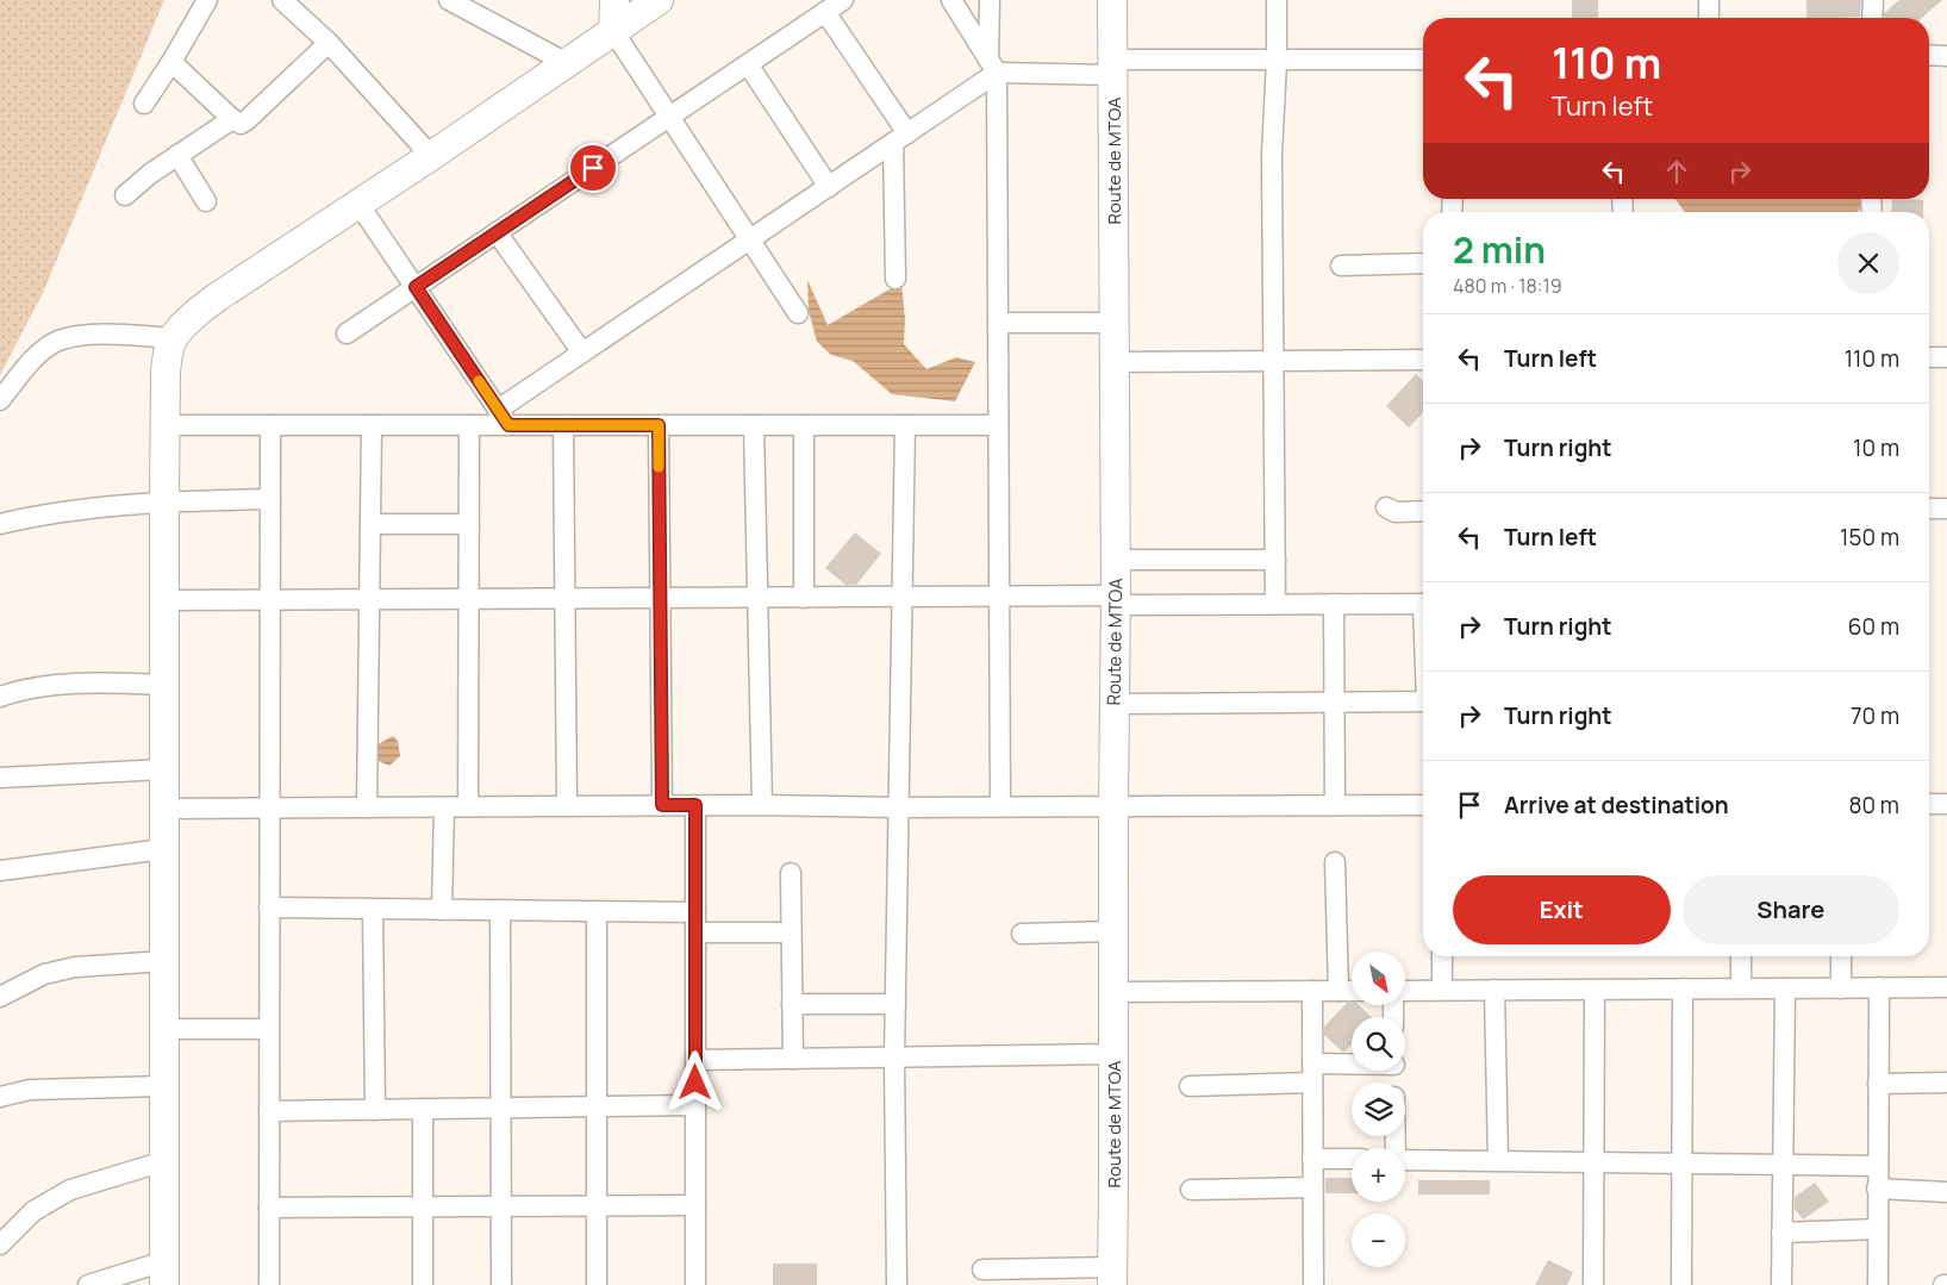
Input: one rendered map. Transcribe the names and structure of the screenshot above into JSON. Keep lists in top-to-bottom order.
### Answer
{
  "streets": {
    "street": ["Route de MTOA"]
  },
  "north": "bottom right",
  "page": {
    "turn": ["110 m", "Turn left"],
    "heading": ["2 min", "480 m · 18:19"],
    "list": [
      {
        "name": "Turn left",
        "value": "110 m"
      },
      {
        "name": "Turn right",
        "value": "10 m"
      },
      {
        "name": "Turn left",
        "value": "150 m"
      },
      {
        "name": "Turn right",
        "value": "60 m"
      },
      {
        "name": "Turn right",
        "value": "70 m"
      },
      {
        "name": "Arrive at destination",
        "value": "80 m"
      }
    ],
    "buttons": ["Exit", "Share"],
    "map_buttons": ["+", "−"]
  }
}
